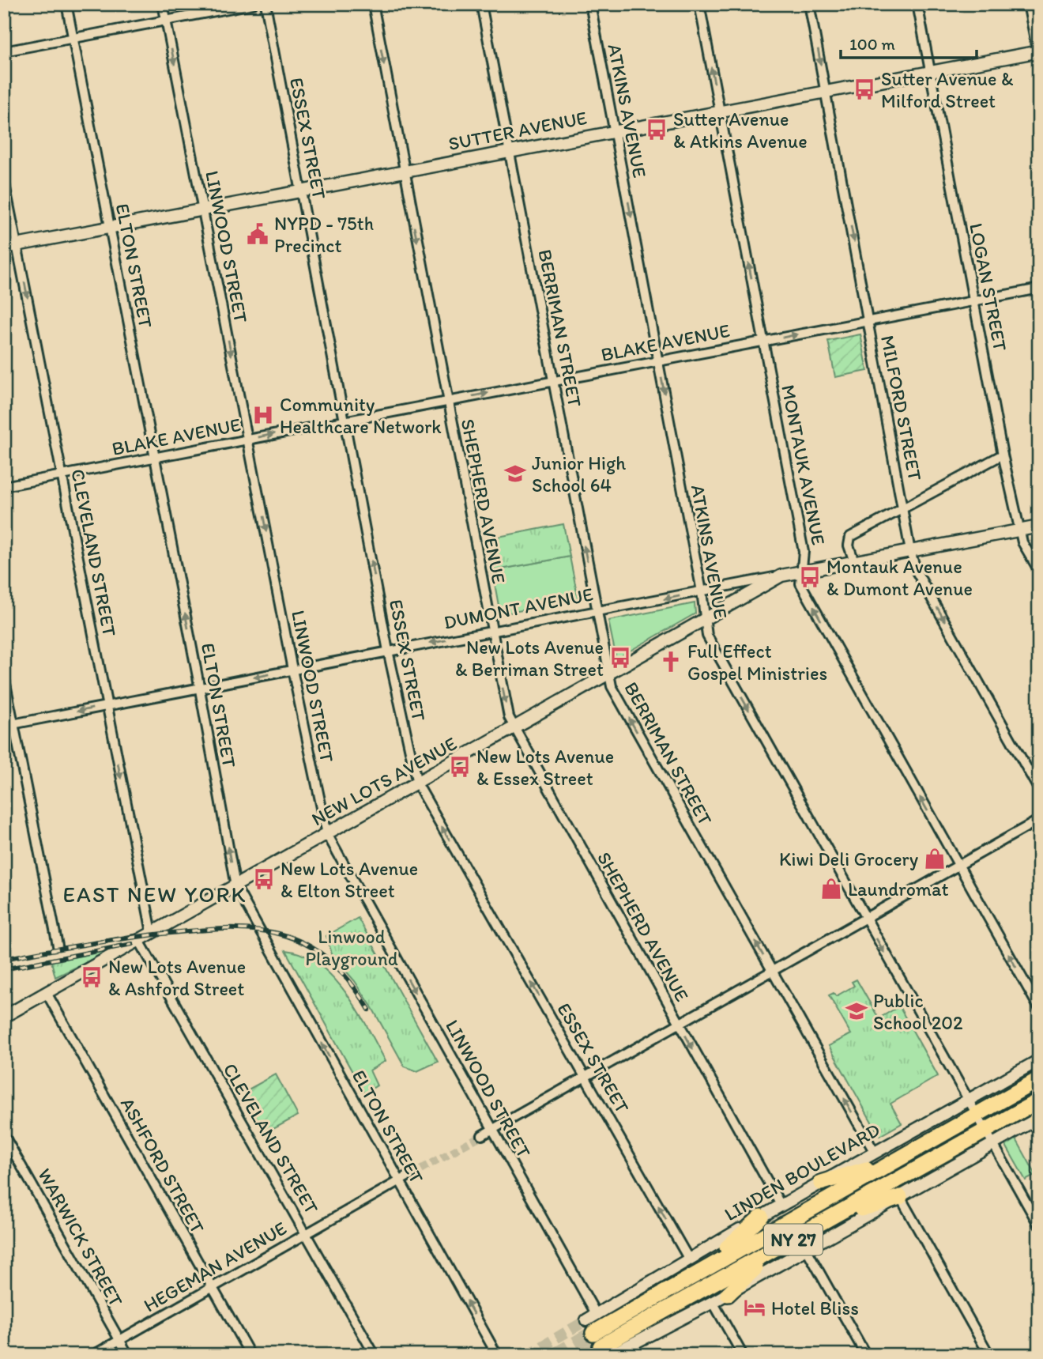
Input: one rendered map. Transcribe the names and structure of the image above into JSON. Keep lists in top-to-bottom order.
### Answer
{
  "streets": {
    "highway": ["LINDEN BOULEVARD", "NY 27"],
    "street": [
      "ATKINS AVENUE",
      "SUTTER AVENUE",
      "ESSEX STREET",
      "LINWOOD STREET",
      "ELTON STREET",
      "LOGAN STREET",
      "BERRIMAN STREET",
      "BLAKE AVENUE",
      "MILFORD STREET",
      "MONTAUK AVENUE",
      "SHEPHERD AVENUE",
      "CLEVELAND STREET",
      "DUMONT AVENUE",
      "NEW LOTS AVENUE",
      "ASHFORD STREET",
      "WARWICK STREET",
      "HEGEMAN AVENUE"
    ]
  },
  "crossings": [
    ["ATKINS AVENUE", "SUTTER AVENUE"],
    ["ATKINS AVENUE", "BLAKE AVENUE"],
    ["ATKINS AVENUE", "DUMONT AVENUE"],
    ["ATKINS AVENUE", "NEW LOTS AVENUE"],
    ["ATKINS AVENUE", "LINDEN BOULEVARD"],
    ["ATKINS AVENUE", "NY 27"],
    ["SUTTER AVENUE", "ESSEX STREET"],
    ["SUTTER AVENUE", "LINWOOD STREET"],
    ["SUTTER AVENUE", "ELTON STREET"],
    ["SUTTER AVENUE", "LOGAN STREET"],
    ["SUTTER AVENUE", "BERRIMAN STREET"],
    ["SUTTER AVENUE", "MILFORD STREET"],
    ["SUTTER AVENUE", "MONTAUK AVENUE"],
    ["SUTTER AVENUE", "SHEPHERD AVENUE"],
    ["SUTTER AVENUE", "CLEVELAND STREET"],
    ["ESSEX STREET", "BLAKE AVENUE"],
    ["ESSEX STREET", "DUMONT AVENUE"],
    ["ESSEX STREET", "NEW LOTS AVENUE"],
    ["ESSEX STREET", "LINDEN BOULEVARD"],
    ["LINWOOD STREET", "BLAKE AVENUE"],
    ["LINWOOD STREET", "DUMONT AVENUE"],
    ["LINWOOD STREET", "NEW LOTS AVENUE"],
    ["LINWOOD STREET", "LINDEN BOULEVARD"],
    ["LINWOOD STREET", "NY 27"],
    ["ELTON STREET", "BLAKE AVENUE"],
    ["ELTON STREET", "DUMONT AVENUE"],
    ["ELTON STREET", "NEW LOTS AVENUE"],
    ["ELTON STREET", "HEGEMAN AVENUE"],
    ["LOGAN STREET", "BLAKE AVENUE"],
    ["LOGAN STREET", "DUMONT AVENUE"],
    ["BERRIMAN STREET", "BLAKE AVENUE"],
    ["BERRIMAN STREET", "DUMONT AVENUE"],
    ["BERRIMAN STREET", "NEW LOTS AVENUE"],
    ["BERRIMAN STREET", "LINDEN BOULEVARD"],
    ["BLAKE AVENUE", "MILFORD STREET"],
    ["BLAKE AVENUE", "MONTAUK AVENUE"],
    ["BLAKE AVENUE", "SHEPHERD AVENUE"],
    ["BLAKE AVENUE", "CLEVELAND STREET"],
    ["MILFORD STREET", "DUMONT AVENUE"],
    ["MONTAUK AVENUE", "DUMONT AVENUE"],
    ["SHEPHERD AVENUE", "DUMONT AVENUE"],
    ["SHEPHERD AVENUE", "NEW LOTS AVENUE"],
    ["SHEPHERD AVENUE", "LINDEN BOULEVARD"],
    ["CLEVELAND STREET", "DUMONT AVENUE"],
    ["CLEVELAND STREET", "NEW LOTS AVENUE"],
    ["CLEVELAND STREET", "HEGEMAN AVENUE"],
    ["DUMONT AVENUE", "NEW LOTS AVENUE"],
    ["NEW LOTS AVENUE", "ASHFORD STREET"],
    ["ASHFORD STREET", "HEGEMAN AVENUE"],
    ["LINDEN BOULEVARD", "NY 27"],
    ["WARWICK STREET", "HEGEMAN AVENUE"]
  ],
  "one_way": [
    "ATKINS AVENUE",
    "ESSEX STREET",
    "LINWOOD STREET",
    "ELTON STREET",
    "BERRIMAN STREET",
    "MILFORD STREET",
    "MONTAUK AVENUE",
    "SHEPHERD AVENUE",
    "CLEVELAND STREET",
    "DUMONT AVENUE"
  ],
  "districts": ["EAST NEW YORK"],
  "parks": ["Linwood Playground"],
  "places": {
    "bus stop": [
      "Sutter Avenue & Milford Street",
      "Sutter Avenue & Atkins Avenue",
      "Montauk Avenue & Dumont Avenue",
      "New Lots Avenue & Berriman Street",
      "New Lots Avenue & Essex Street",
      "New Lots Avenue & Elton Street",
      "New Lots Avenue & Ashford Street"
    ],
    "public building": ["NYPD - 75th Precinct"],
    "hospital": ["Community Healthcare Network"],
    "school or university": ["Junior High School 64", "Public School 202"],
    "church": ["Full Effect Gospel Ministries"],
    "shop": ["Kiwi Deli Grocery", "Laundromat"],
    "hotel": ["Hotel Bliss"]
  },
  "scale_bar": "100 m"
}
